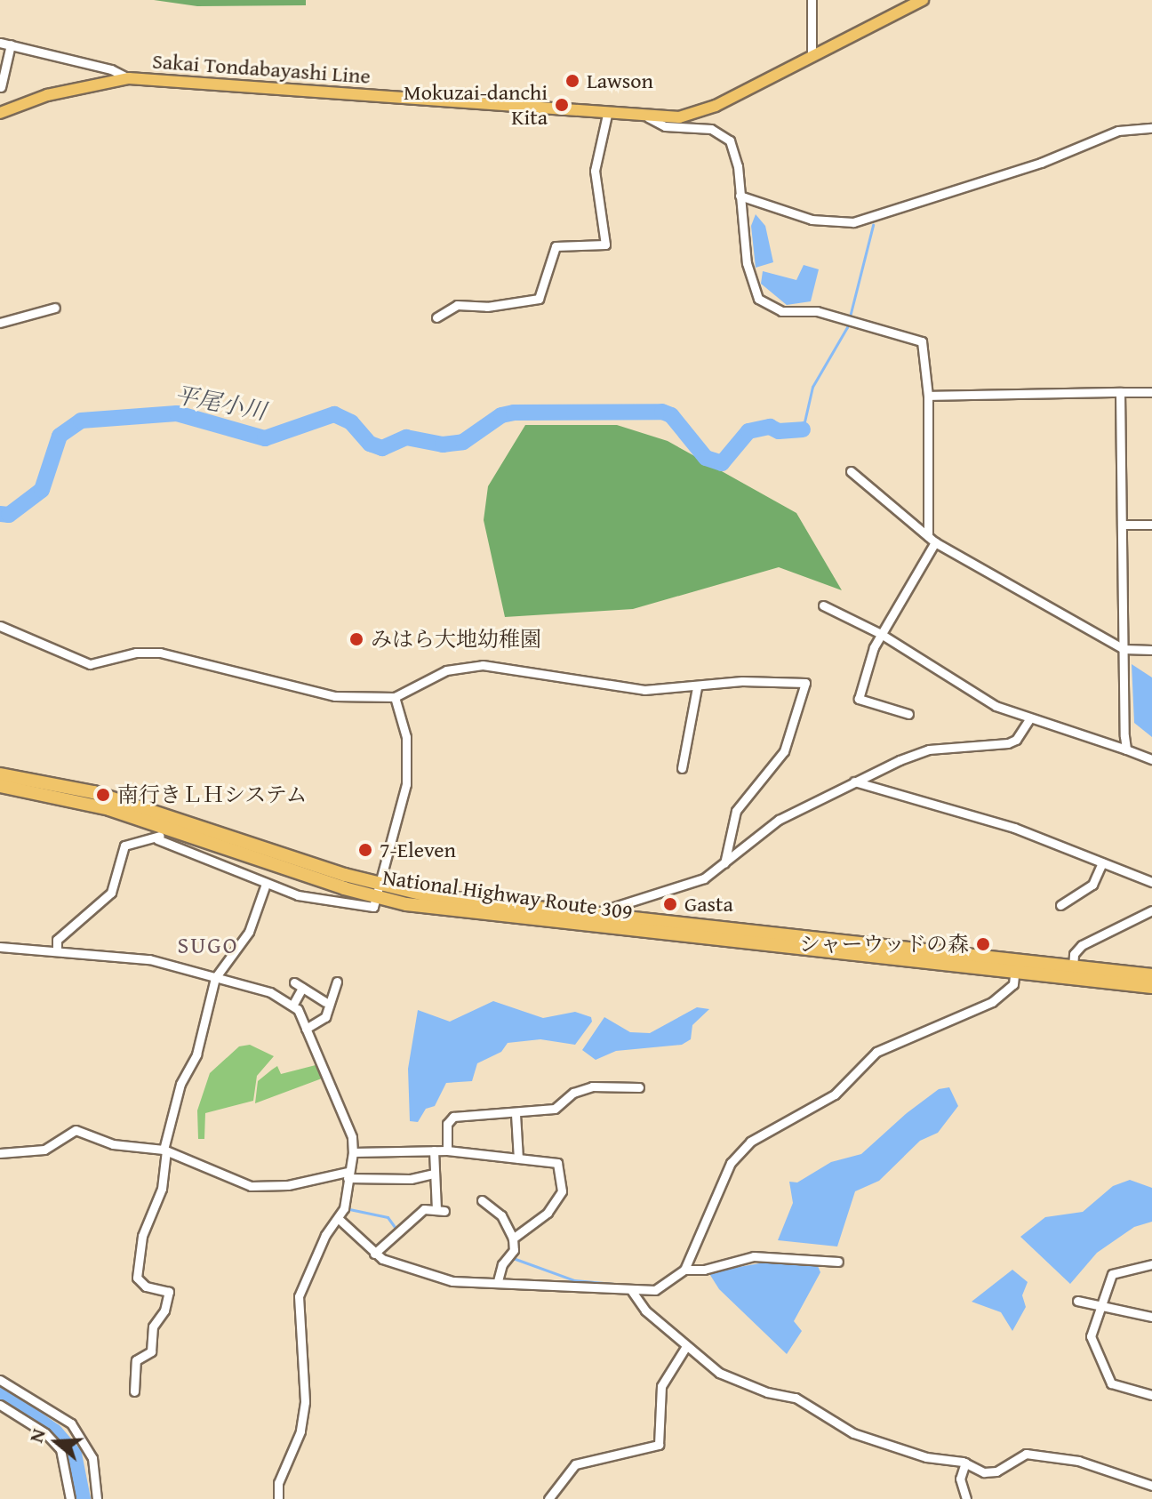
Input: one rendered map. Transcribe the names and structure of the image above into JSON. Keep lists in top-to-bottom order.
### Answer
{
  "streets": {
    "highway": ["National Highway Route 309"],
    "main road": ["Sakai Tondabayashi Line"]
  },
  "districts": ["SUGO"],
  "water": ["平尾小川"],
  "places": [
    "Lawson",
    "Mokuzai-danchi Kita",
    "みはら大地幼稚園",
    "南行きＬＨシステム",
    "7-Eleven",
    "Gasta",
    "シャーウッドの森"
  ],
  "north": "left"
}
